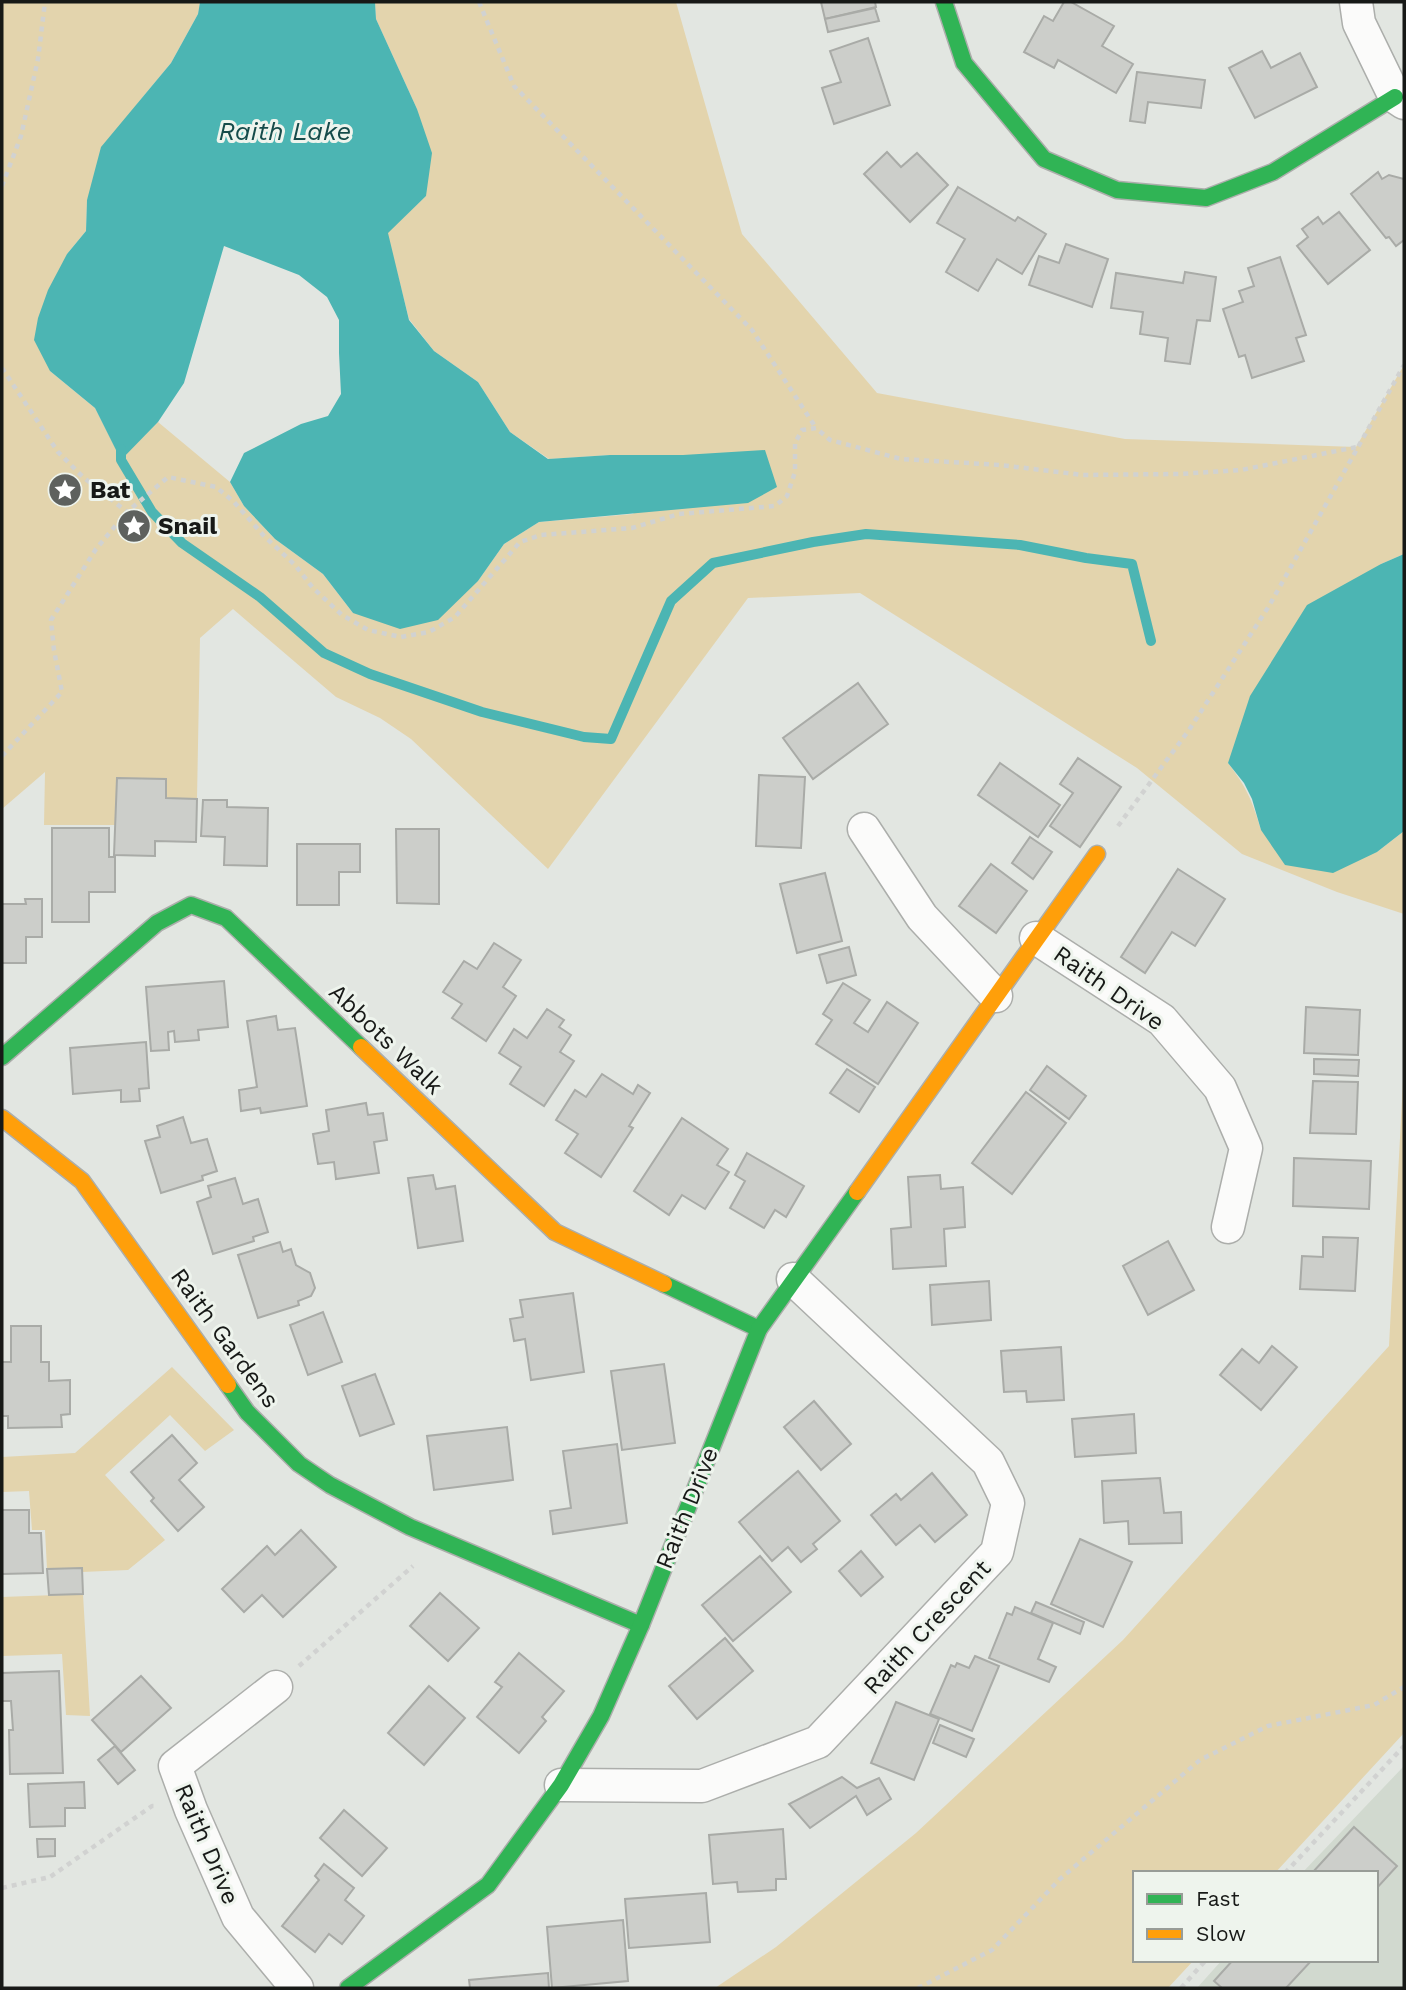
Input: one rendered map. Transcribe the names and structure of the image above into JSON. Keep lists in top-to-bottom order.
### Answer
{
  "streets": {
    "street": [
      "Raith Drive",
      "Abbots Walk",
      "Raith Gardens",
      "Raith Crescent"
    ]
  },
  "crossings": [
    ["Raith Drive", "Abbots Walk"],
    ["Raith Drive", "Raith Gardens"],
    ["Raith Drive", "Raith Crescent"]
  ],
  "water": ["Raith Lake"],
  "places": {
    "place": ["Bat", "Snail"]
  },
  "legend": ["Fast", "Slow"]
}
